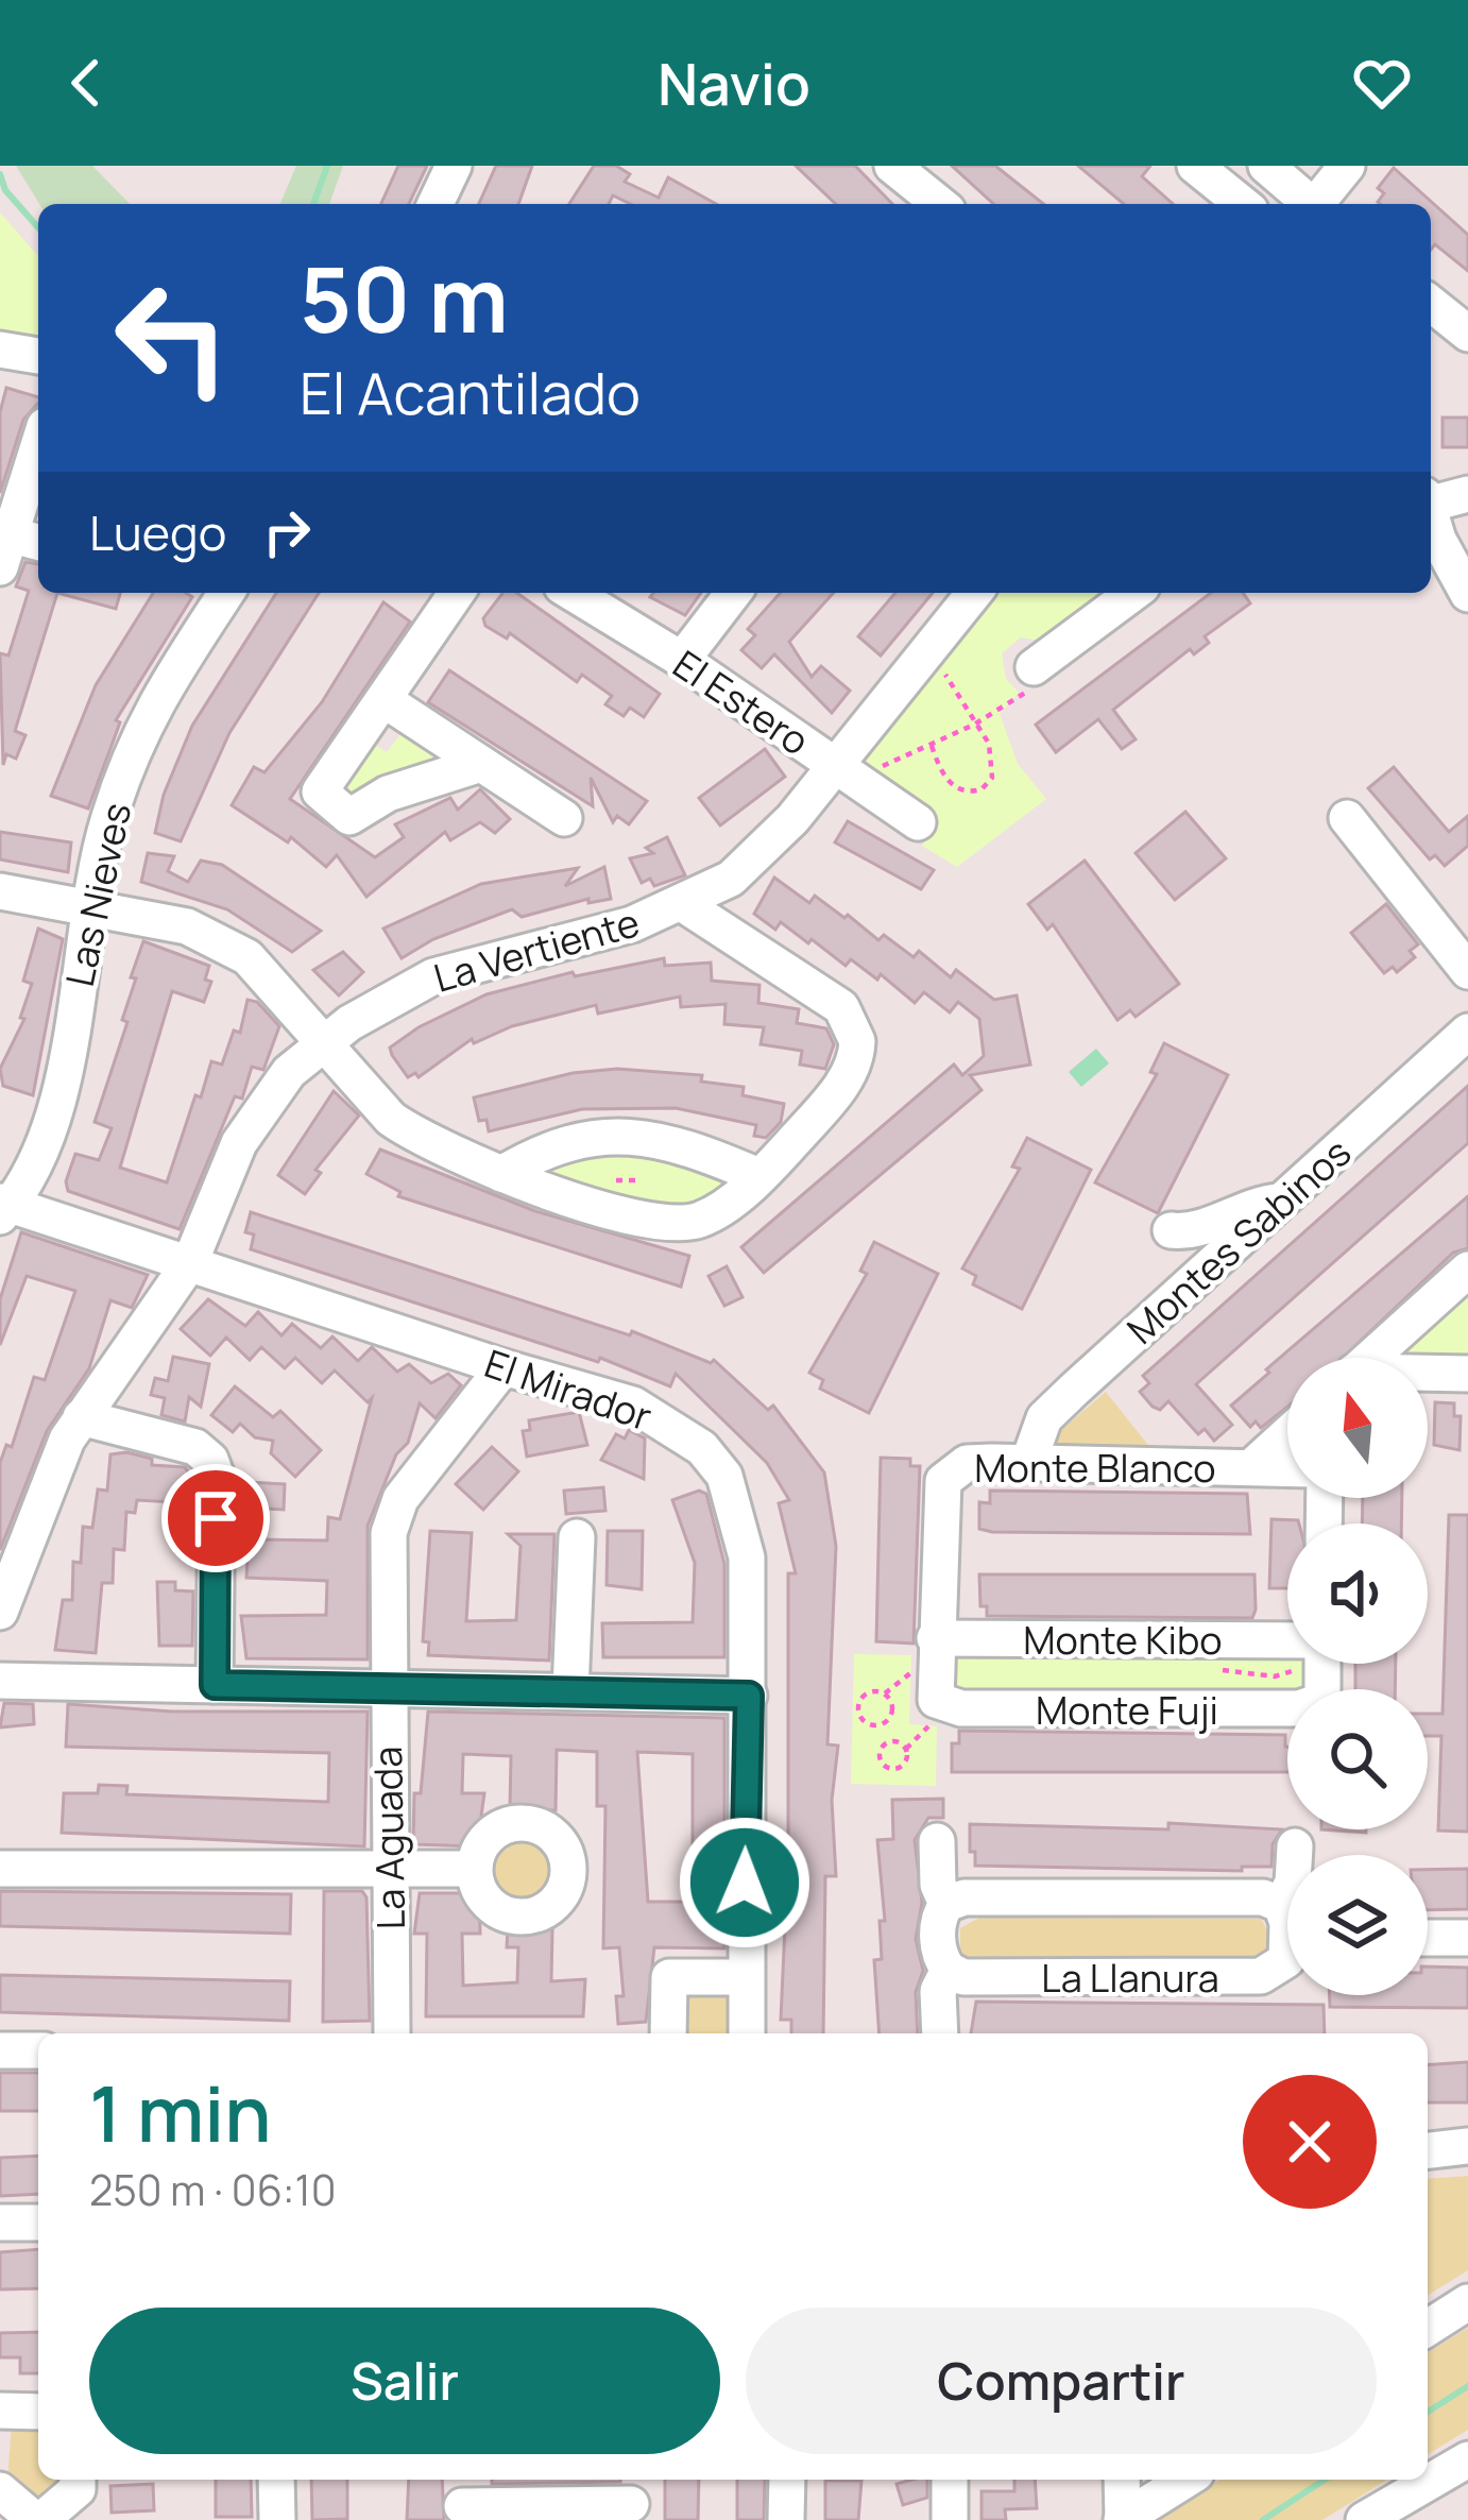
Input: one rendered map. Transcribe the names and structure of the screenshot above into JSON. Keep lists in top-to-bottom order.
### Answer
{
  "streets": {
    "street": [
      "El Estero",
      "Las Nieves",
      "La Vertiente",
      "Montes Sabinos",
      "El Mirador",
      "Monte Blanco",
      "Monte Kibo",
      "Monte Fuji",
      "La Aguada",
      "La Llanura"
    ]
  },
  "crossings": [
    ["El Estero", "La Vertiente"],
    ["Las Nieves", "El Mirador"],
    ["La Vertiente", "El Mirador"],
    ["Montes Sabinos", "Monte Blanco"],
    ["El Mirador", "La Aguada"],
    ["Monte Blanco", "Monte Kibo"],
    ["Monte Blanco", "Monte Fuji"],
    ["Monte Kibo", "Monte Fuji"]
  ],
  "north": "top",
  "page": {
    "header": "Navio",
    "turn": ["50 m", "El Acantilado"],
    "then": "Luego",
    "heading": ["1 min", "250 m · 06:10"],
    "buttons": ["Salir", "Compartir"]
  }
}
